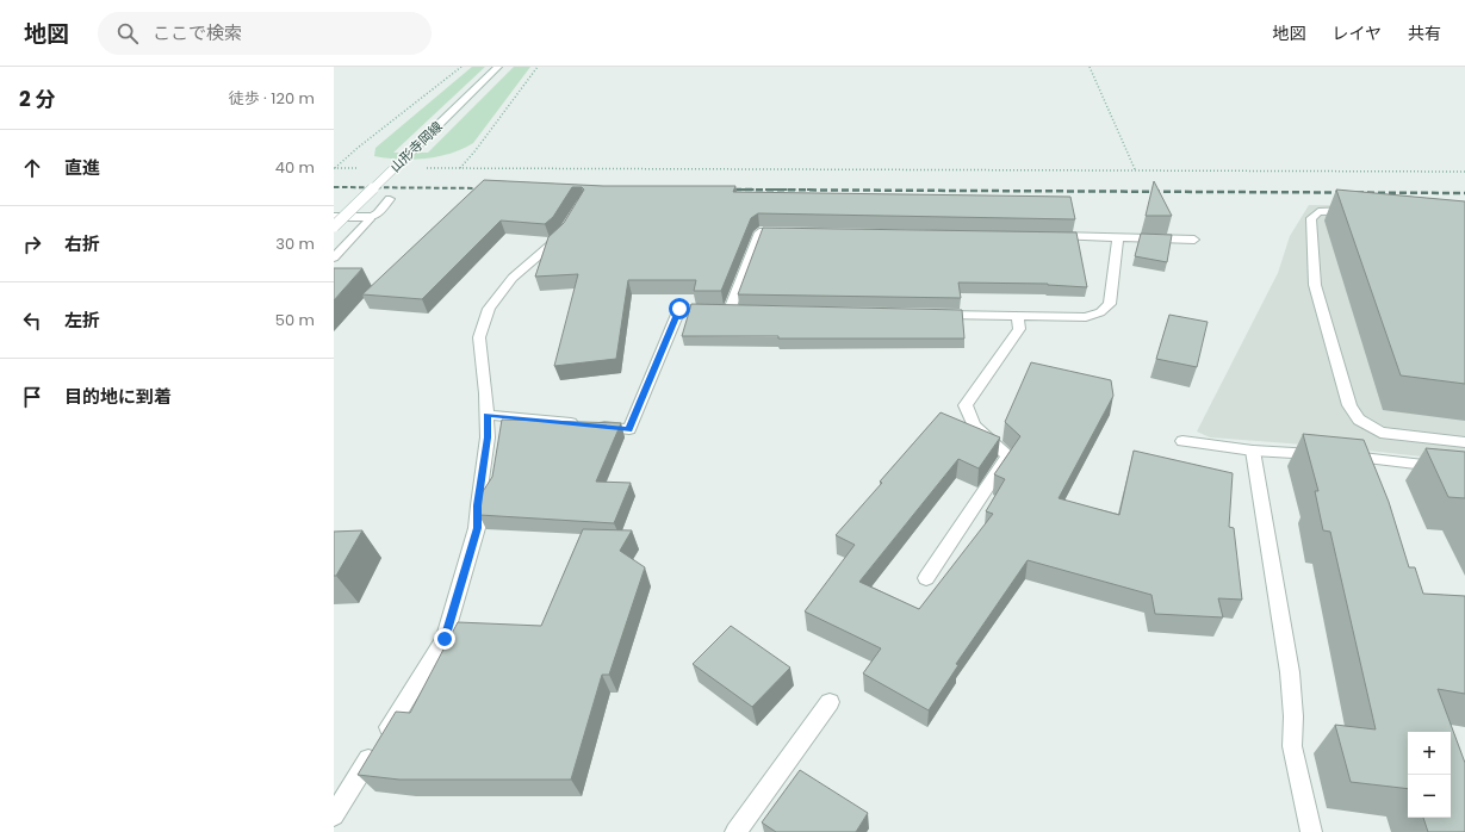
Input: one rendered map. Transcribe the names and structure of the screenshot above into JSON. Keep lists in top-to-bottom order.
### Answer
{
  "streets": {
    "street": ["山形寺岡線"]
  },
  "page": {
    "header": "地図",
    "search": "ここで検索",
    "nav": ["地図", "レイヤ", "共有"],
    "heading": ["2 分", "徒歩 · 120 m"],
    "list": [
      ["直進", "40 m"],
      ["右折", "30 m"],
      ["左折", "50 m"],
      "目的地に到着"
    ],
    "map_buttons": ["+", "−"]
  }
}
